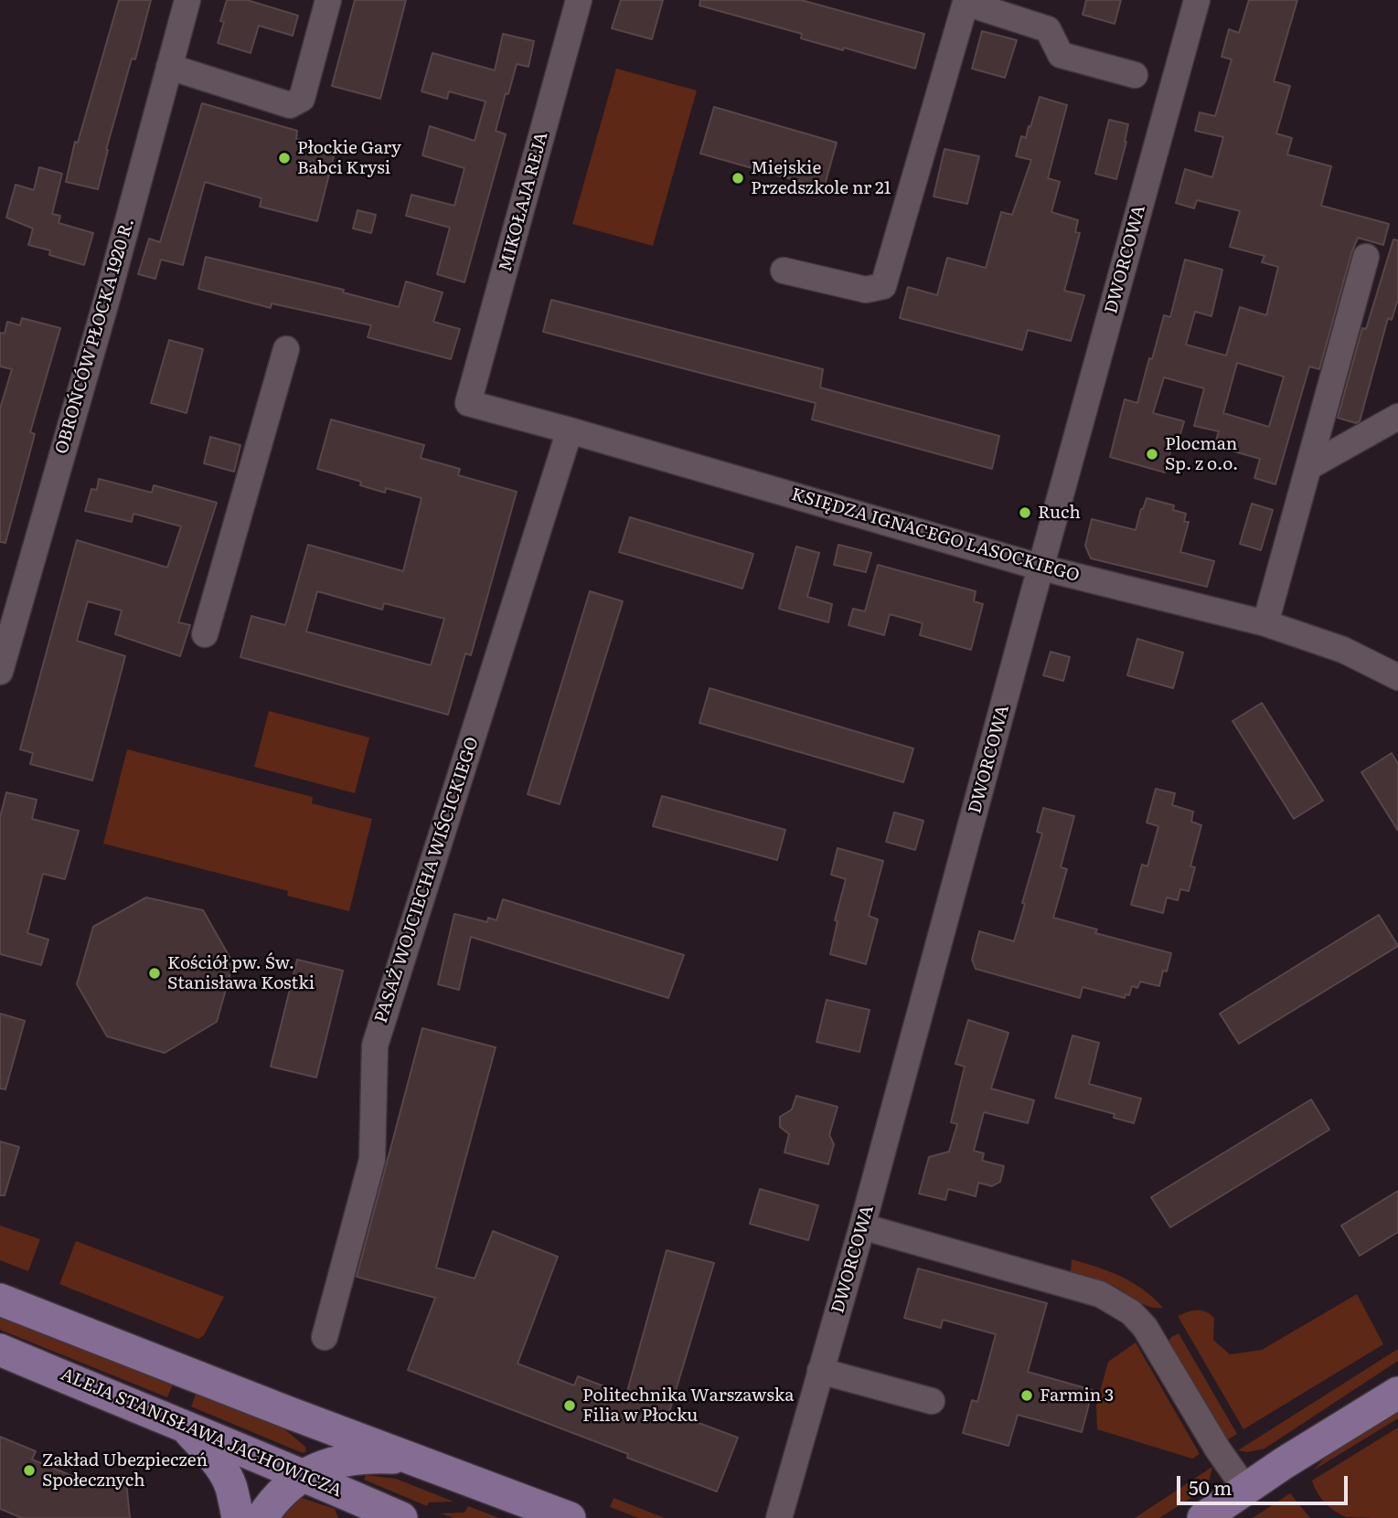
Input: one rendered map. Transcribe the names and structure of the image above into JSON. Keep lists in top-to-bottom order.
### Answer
{
  "streets": {
    "main road": ["ALEJA STANISŁAWA JACHOWICZA"],
    "street": [
      "MIKOŁAJA REJA",
      "DWORCOWA",
      "OBROŃCÓW PŁOCKA 1920 R.",
      "KSIĘDZA IGNACEGO LASOCKIEGO",
      "PASAŻ WOJCIECHA WIŚCICKIEGO"
    ]
  },
  "crossings": [
    ["MIKOŁAJA REJA", "KSIĘDZA IGNACEGO LASOCKIEGO"],
    ["DWORCOWA", "KSIĘDZA IGNACEGO LASOCKIEGO"],
    ["KSIĘDZA IGNACEGO LASOCKIEGO", "PASAŻ WOJCIECHA WIŚCICKIEGO"]
  ],
  "places": [
    "Płockie Gary Babci Krysi",
    "Miejskie Przedszkole nr 21",
    "Plocman Sp. z o.o.",
    "Ruch",
    "Kościół pw. Św. Stanisława Kostki",
    "Farmin 3",
    "Politechnika Warszawska Filia w Płocku",
    "Zakład Ubezpieczeń Społecznych"
  ],
  "scale_bar": "50 m"
}
